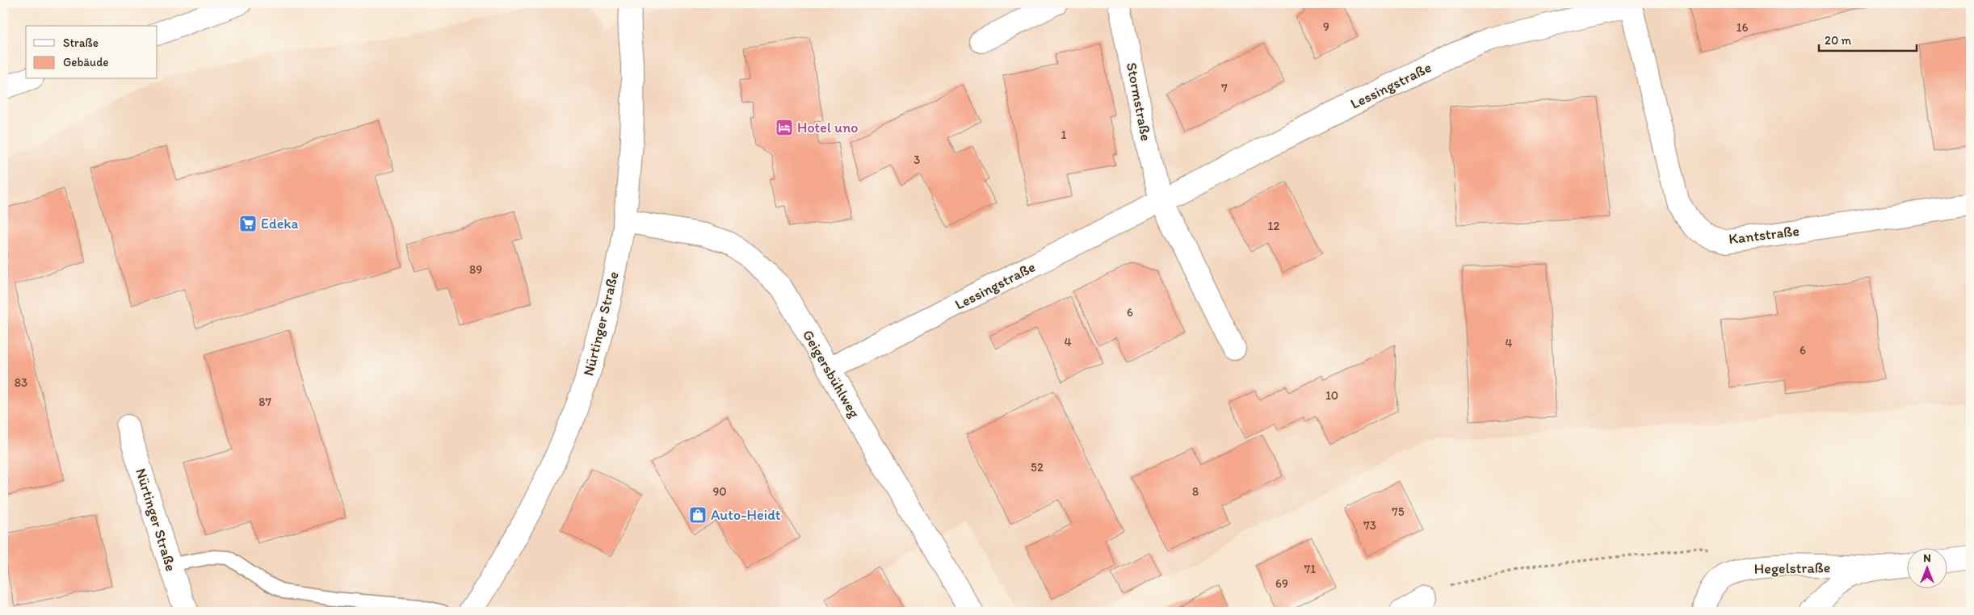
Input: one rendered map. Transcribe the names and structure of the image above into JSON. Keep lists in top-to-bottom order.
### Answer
{
  "streets": {
    "street": [
      "Lessingstraße",
      "Stormstraße",
      "Kantstraße",
      "Nürtinger Straße",
      "Geigersbühlweg",
      "Hegelstraße"
    ]
  },
  "crossings": [
    ["Lessingstraße", "Stormstraße"],
    ["Lessingstraße", "Kantstraße"],
    ["Lessingstraße", "Geigersbühlweg"],
    ["Nürtinger Straße", "Geigersbühlweg"]
  ],
  "places": {
    "hotel": ["Hotel uno"],
    "supermarket": ["Edeka"],
    "shop": ["Auto-Heidt"]
  },
  "house_numbers": [
    "9",
    "16",
    "7",
    "1",
    "3",
    "12",
    "89",
    "6",
    "4",
    "4",
    "6",
    "83",
    "10",
    "87",
    "52",
    "90",
    "8",
    "75",
    "73",
    "71",
    "69"
  ],
  "legend": ["Straße", "Gebäude"],
  "scale_bar": "20 m",
  "north": "top"
}
